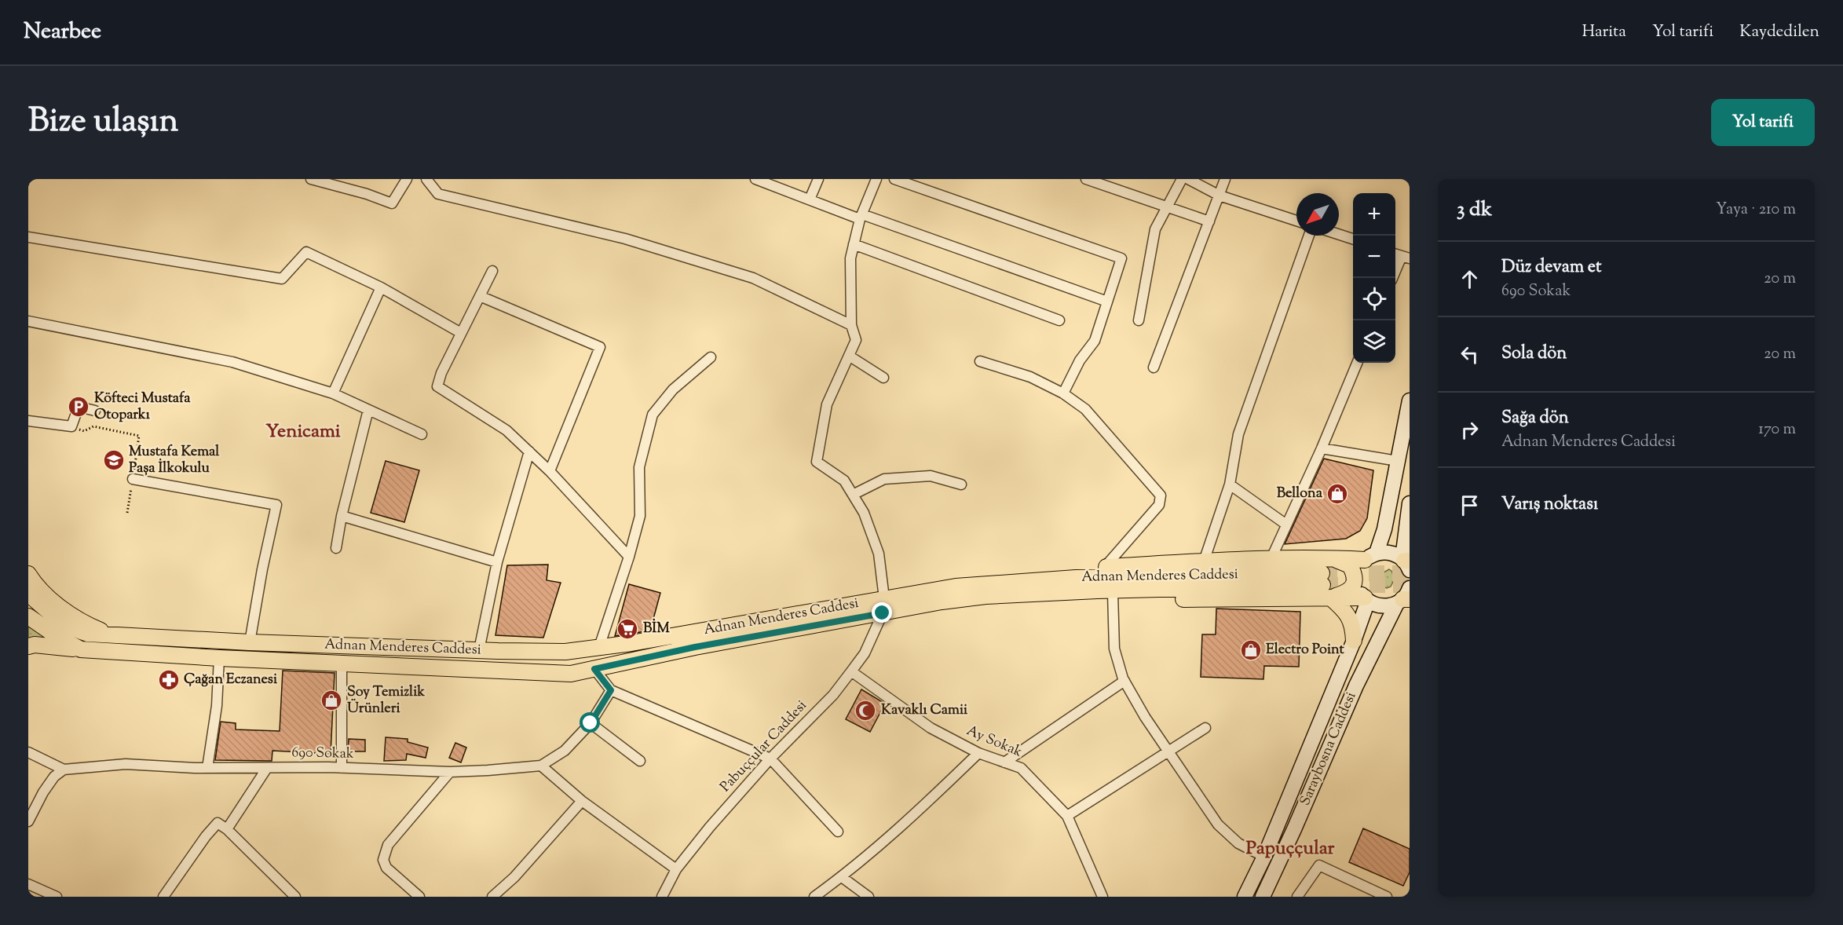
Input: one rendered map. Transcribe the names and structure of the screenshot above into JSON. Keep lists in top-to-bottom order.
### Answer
{
  "streets": {
    "main road": ["Adnan Menderes Caddesi", "Saraybosna Caddesi"],
    "street": ["Ay Sokak", "Pabuççular Caddesi", "690 Sokak"]
  },
  "crossings": [
    ["Adnan Menderes Caddesi", "Pabuççular Caddesi"],
    ["Ay Sokak", "Pabuççular Caddesi"]
  ],
  "districts": ["Yenicami", "Papuççular"],
  "places": {
    "parking": ["Köfteci Mustafa Otoparkı"],
    "school or university": ["Mustafa Kemal Paşa İlkokulu"],
    "shop": ["Bellona", "Electro Point", "Soy Temizlik Ürünleri"],
    "supermarket": ["BİM"],
    "pharmacy": ["Çağan Eczanesi"],
    "mosque": ["Kavaklı Camii"]
  },
  "north": "bottom left",
  "page": {
    "header": "Nearbee",
    "nav": ["Harita", "Yol tarifi", "Kaydedilen"],
    "title": "Bize ulaşın",
    "buttons": "Yol tarifi",
    "heading": ["3 dk", "Yaya · 210 m"],
    "map_buttons": ["+", "−"],
    "list": [
      ["Düz devam et", "690 Sokak", "20 m"],
      ["Sola dön", "20 m"],
      ["Sağa dön", "Adnan Menderes Caddesi", "170 m"],
      "Varış noktası"
    ]
  }
}
